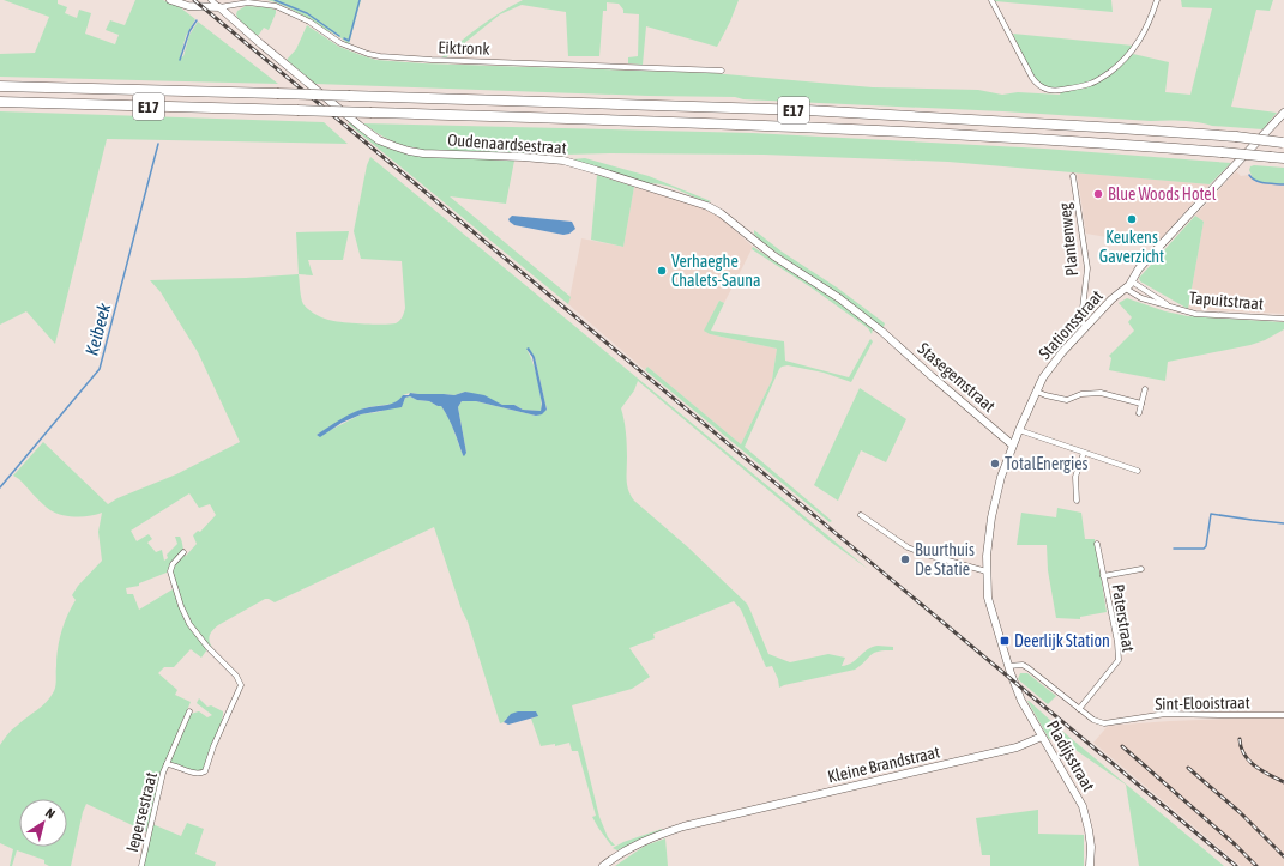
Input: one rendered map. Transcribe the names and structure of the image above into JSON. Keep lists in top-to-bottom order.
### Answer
{
  "streets": {
    "highway": ["E17"],
    "street": [
      "Eiktronk",
      "Oudenaardsestraat",
      "Plantenweg",
      "Tapuitstraat",
      "Stationsstraat",
      "Stasegemstraat",
      "Paterstraat",
      "Sint-Elooistraat",
      "Pladijsstraat",
      "Kleine Brandstraat",
      "Iepersestraat"
    ]
  },
  "crossings": [
    ["Eiktronk", "Oudenaardsestraat"],
    ["Oudenaardsestraat", "Stasegemstraat"],
    ["Plantenweg", "Stationsstraat"],
    ["Tapuitstraat", "Stationsstraat"],
    ["Stationsstraat", "Stasegemstraat"],
    ["Stationsstraat", "Pladijsstraat"],
    ["Paterstraat", "Sint-Elooistraat"],
    ["Pladijsstraat", "Kleine Brandstraat"]
  ],
  "water": ["Keibeek"],
  "places": {
    "other": [
      "Blue Woods Hotel",
      "Keukens Gaverzicht",
      "Verhaeghe Chalets-Sauna",
      "TotalEnergies",
      "Buurthuis De Statie"
    ],
    "transit": ["Deerlijk Station"]
  },
  "north": "top right"
}
